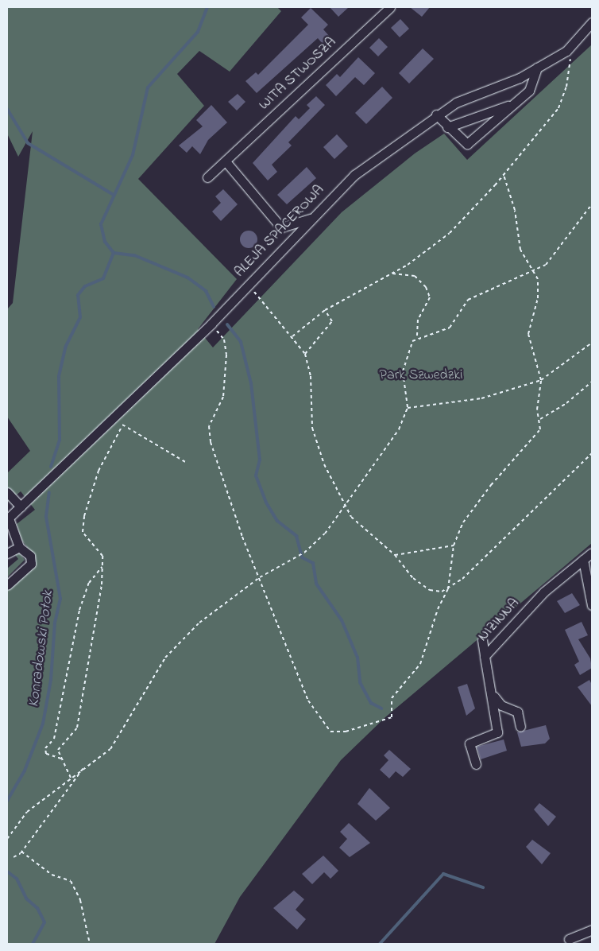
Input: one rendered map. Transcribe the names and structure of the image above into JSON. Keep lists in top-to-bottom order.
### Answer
{
  "streets": {
    "street": ["WITA STWOSZA", "ALEJA SPACEROWA", "NIZINNA"]
  },
  "water": ["Konradowski Potok"],
  "parks": ["Park Szwedzki"]
}
